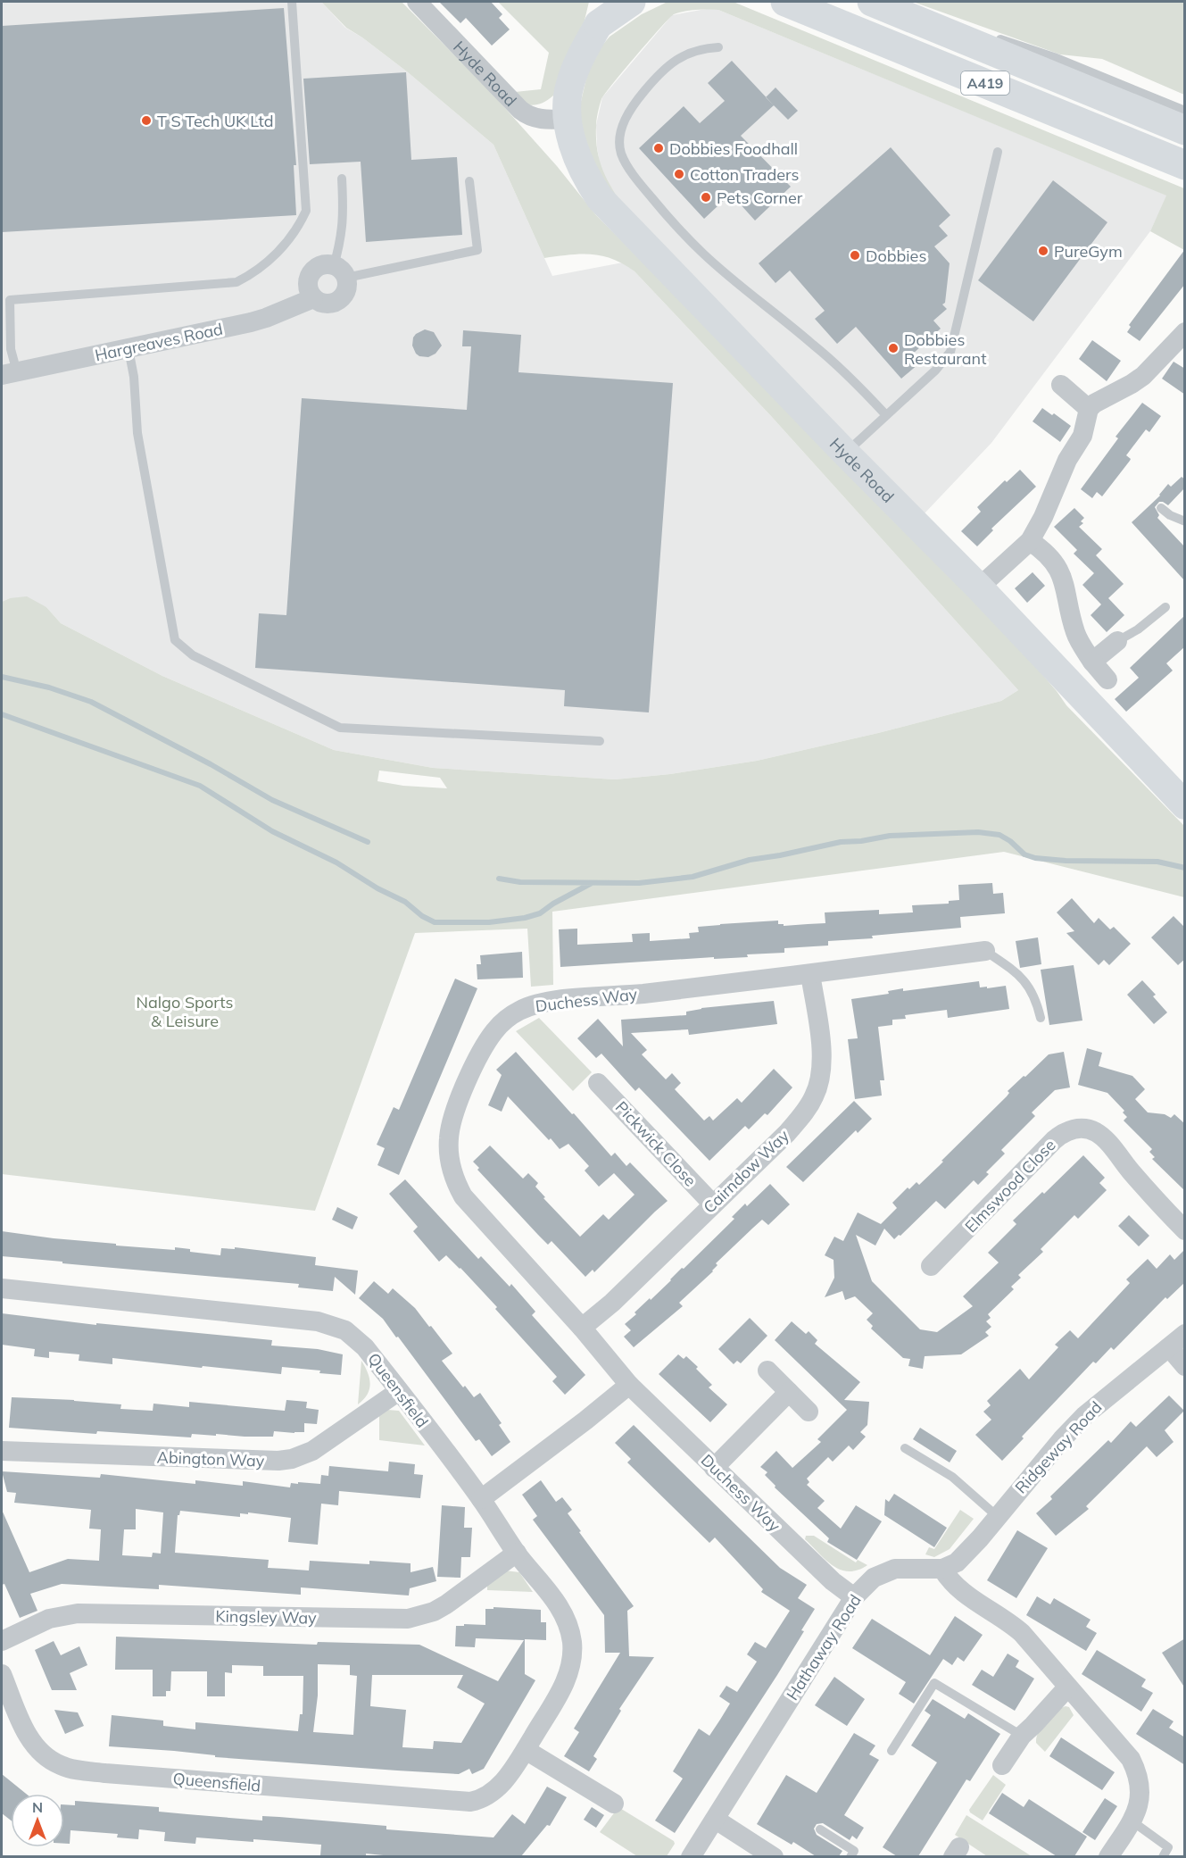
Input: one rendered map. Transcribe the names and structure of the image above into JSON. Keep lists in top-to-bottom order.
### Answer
{
  "streets": {
    "highway": ["A419"],
    "main road": ["Hyde Road"],
    "street": [
      "Hargreaves Road",
      "Duchess Way",
      "Pickwick Close",
      "Cairndow Way",
      "Elmswood Close",
      "Queensfield",
      "Ridgeway Road",
      "Abington Way",
      "Kingsley Way",
      "Hathaway Road"
    ]
  },
  "crossings": [
    ["Duchess Way", "Cairndow Way"],
    ["Duchess Way", "Hathaway Road"],
    ["Pickwick Close", "Cairndow Way"],
    ["Queensfield", "Abington Way"],
    ["Queensfield", "Kingsley Way"],
    ["Ridgeway Road", "Hathaway Road"]
  ],
  "parks": ["Nalgo Sports & Leisure"],
  "places": [
    "T S Tech UK Ltd",
    "Dobbies Foodhall",
    "Cotton Traders",
    "Pets Corner",
    "PureGym",
    "Dobbies",
    "Dobbies Restaurant"
  ],
  "north": "top"
}
